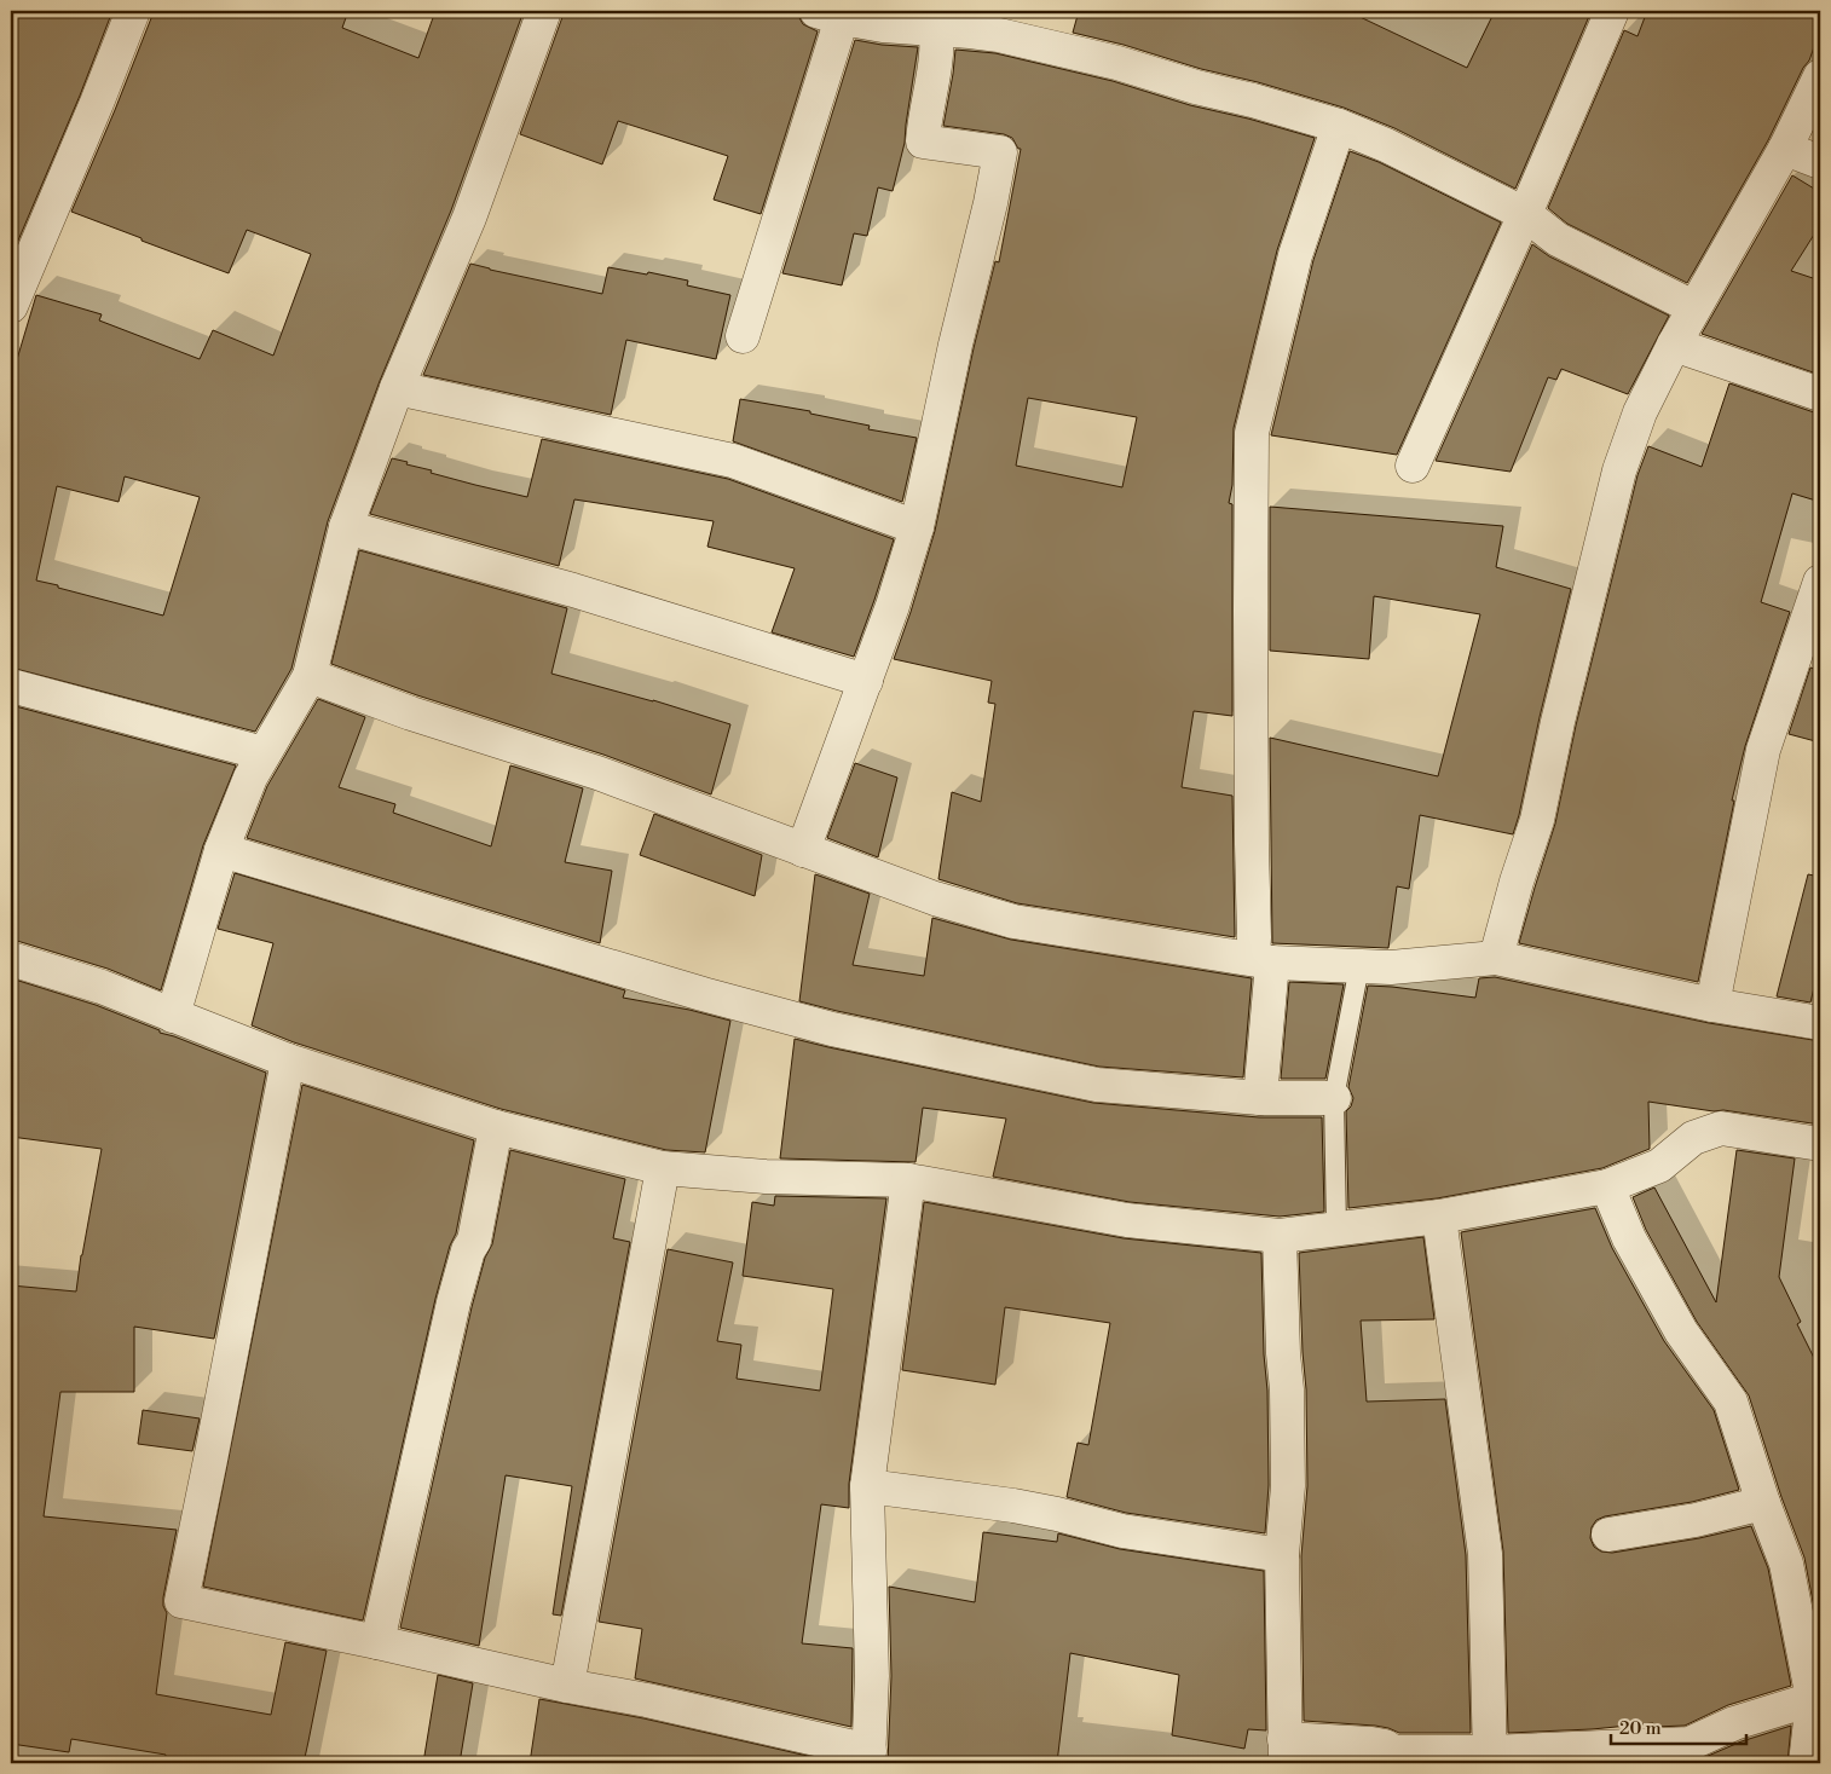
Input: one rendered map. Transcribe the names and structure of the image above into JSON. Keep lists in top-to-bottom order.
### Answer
{
  "scale_bar": "20 m"
}
